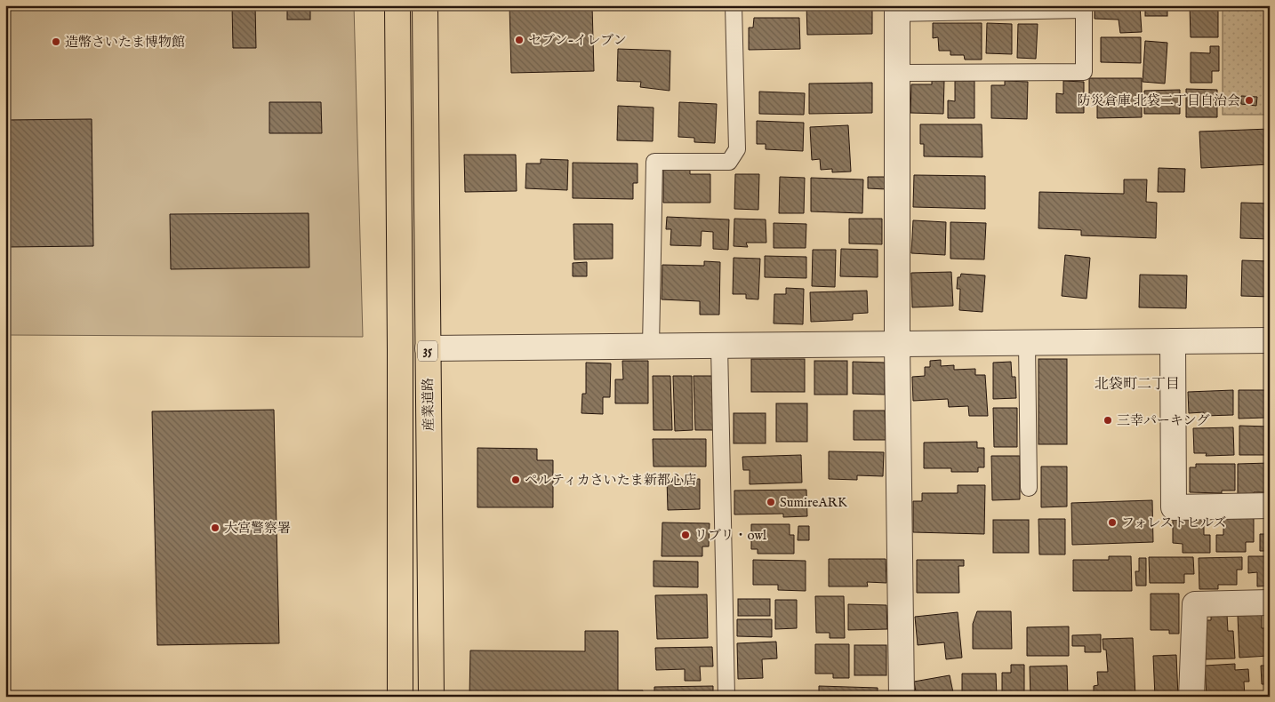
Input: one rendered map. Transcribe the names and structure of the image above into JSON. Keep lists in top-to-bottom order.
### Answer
{
  "streets": {
    "main road": ["35", "産業道路"]
  },
  "districts": ["北袋町二丁目"],
  "places": [
    "セブン-イレブン",
    "造幣さいたま博物館",
    "防災倉庫 北袋二丁目自治会",
    "三幸パーキング",
    "ペルティカさいたま新都心店",
    "SumireARK",
    "フォレストヒルズ",
    "大宮警察署",
    "リブリ・owl"
  ]
}
